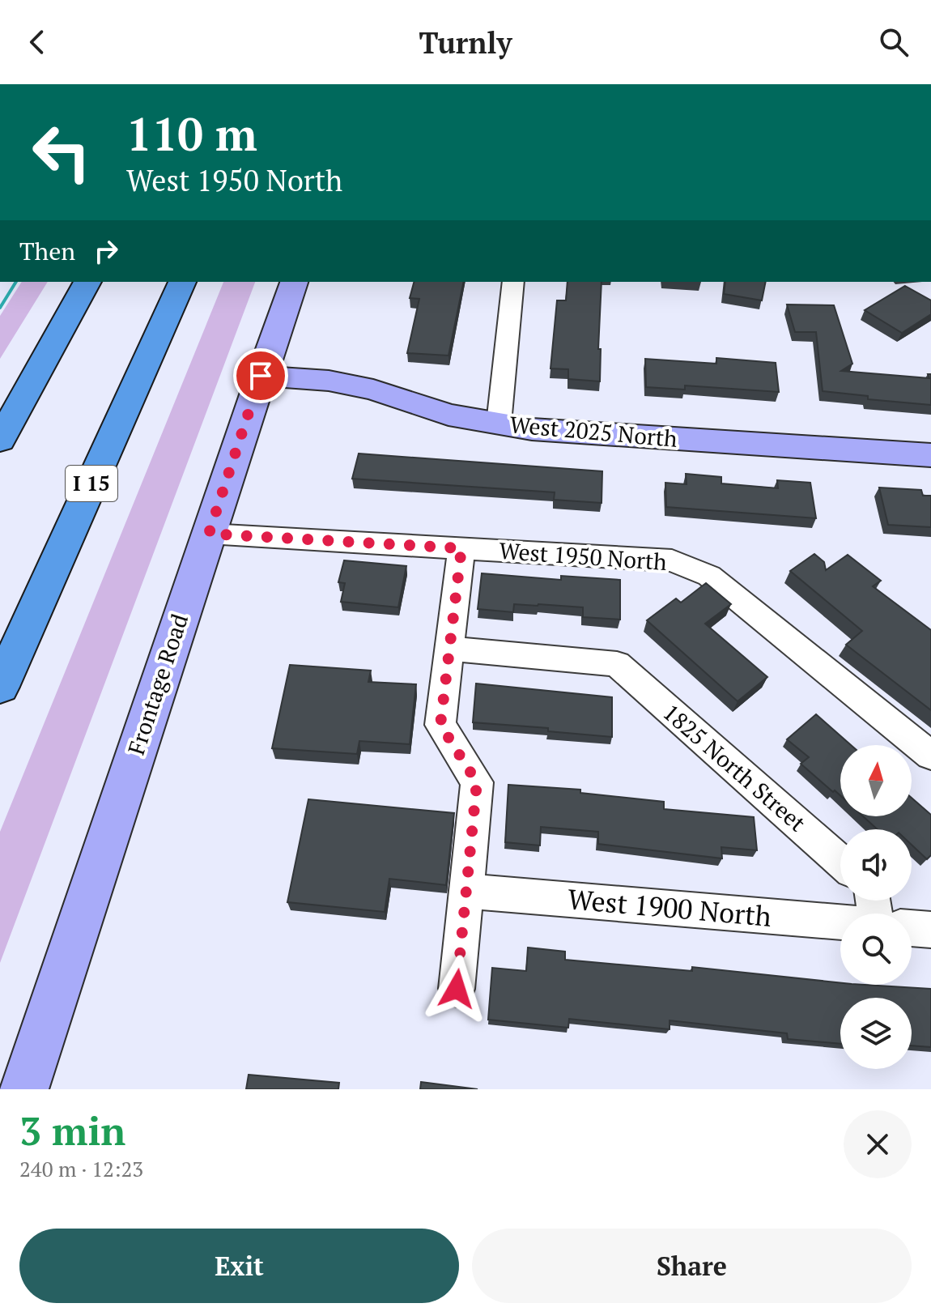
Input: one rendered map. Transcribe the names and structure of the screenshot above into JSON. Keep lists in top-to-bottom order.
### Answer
{
  "streets": {
    "highway": ["I 15"],
    "street": [
      "West 2025 North",
      "West 1950 North",
      "Frontage Road",
      "1825 North Street",
      "West 1900 North"
    ]
  },
  "crossings": [
    ["West 2025 North", "Frontage Road"],
    ["West 1950 North", "Frontage Road"]
  ],
  "north": "top",
  "page": {
    "header": "Turnly",
    "turn": ["110 m", "West 1950 North"],
    "then": "Then",
    "heading": ["3 min", "240 m · 12:23"],
    "buttons": ["Exit", "Share"]
  }
}
